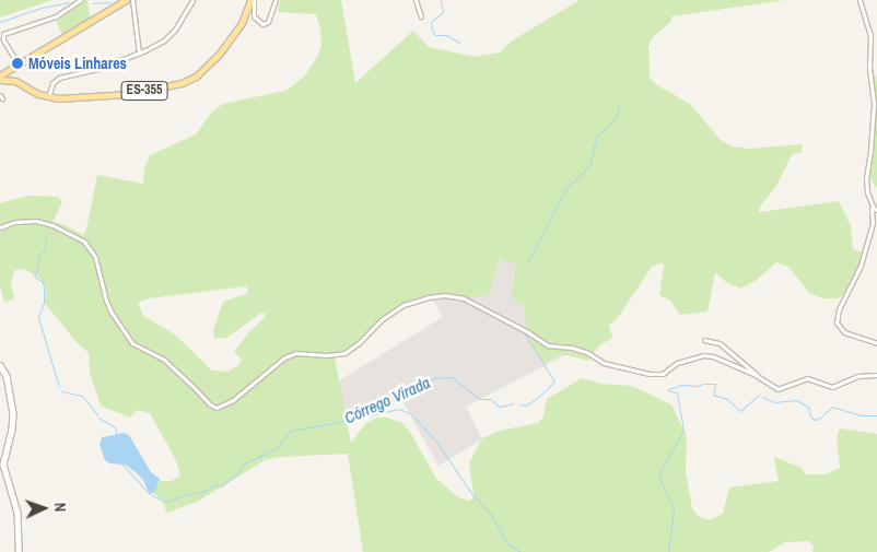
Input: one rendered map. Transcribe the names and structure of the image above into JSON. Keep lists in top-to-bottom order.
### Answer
{
  "streets": {
    "main road": ["ES-355"]
  },
  "water": ["Córrego Virada"],
  "places": ["Móveis Linhares"],
  "north": "right"
}
